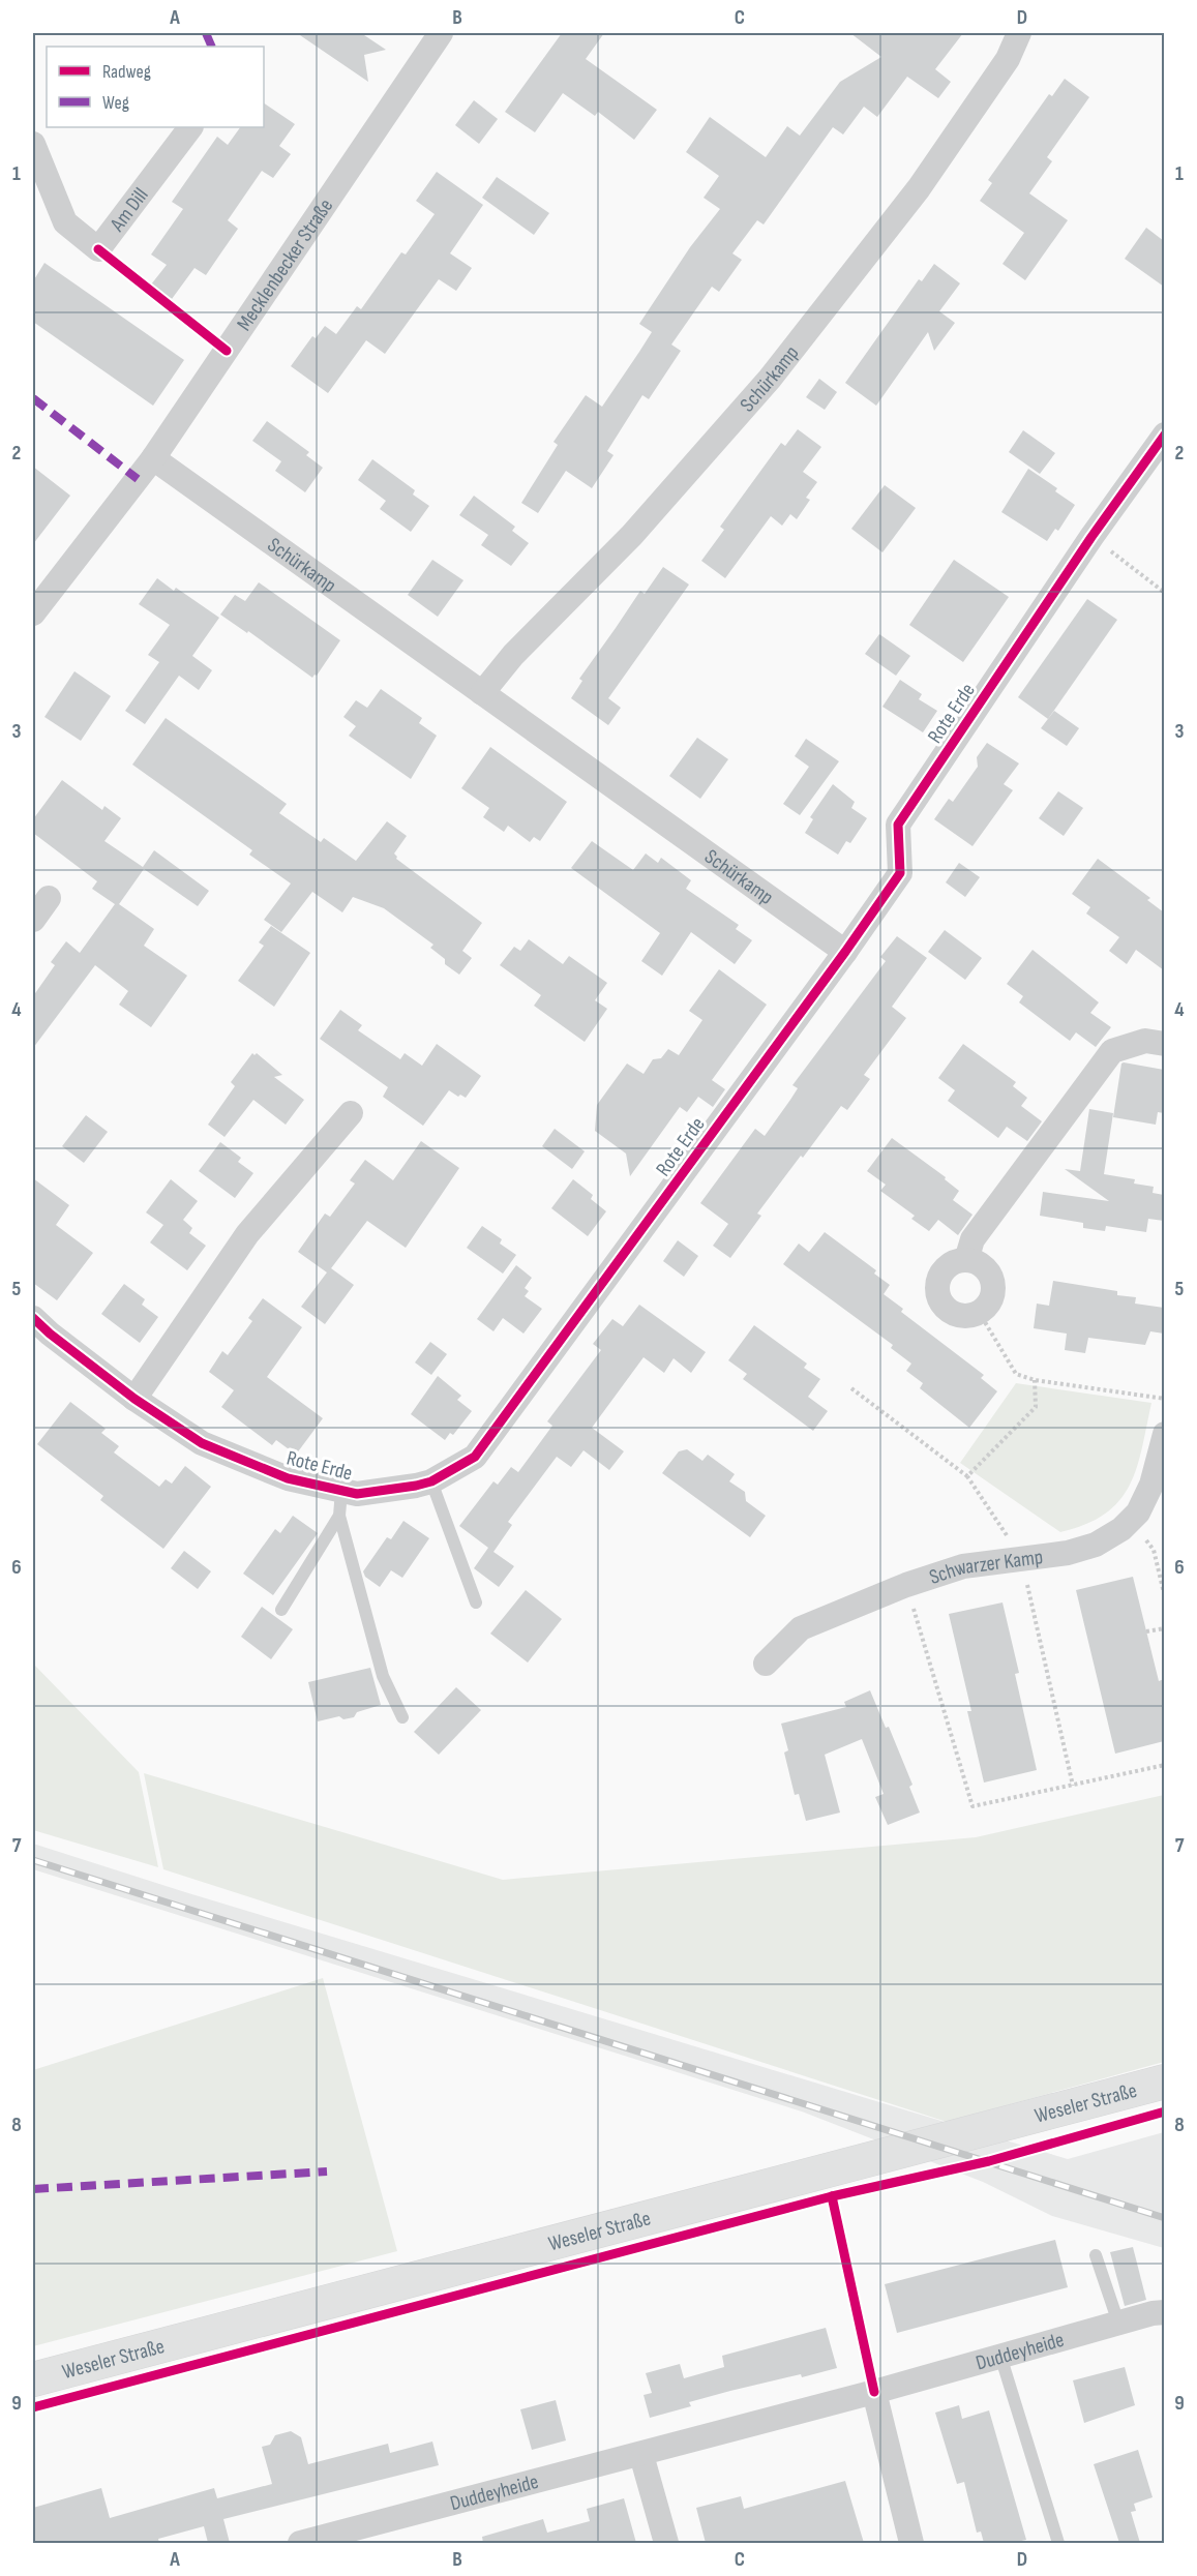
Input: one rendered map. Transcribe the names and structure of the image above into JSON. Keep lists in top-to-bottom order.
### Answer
{
  "streets": {
    "main road": ["Weseler Straße"],
    "street": [
      "Am Dill",
      "Mecklenbecker Straße",
      "Schürkamp",
      "Rote Erde",
      "Schwarzer Kamp",
      "Duddeyheide"
    ]
  },
  "crossings": [
    ["Mecklenbecker Straße", "Schürkamp"],
    ["Schürkamp", "Rote Erde"]
  ],
  "legend": ["Radweg", "Weg"],
  "grid": {
    "columns": [
      "A",
      "B",
      "C",
      "D"
    ],
    "rows": [
      "1",
      "2",
      "3",
      "4",
      "5",
      "6",
      "7",
      "8",
      "9"
    ]
  }
}
